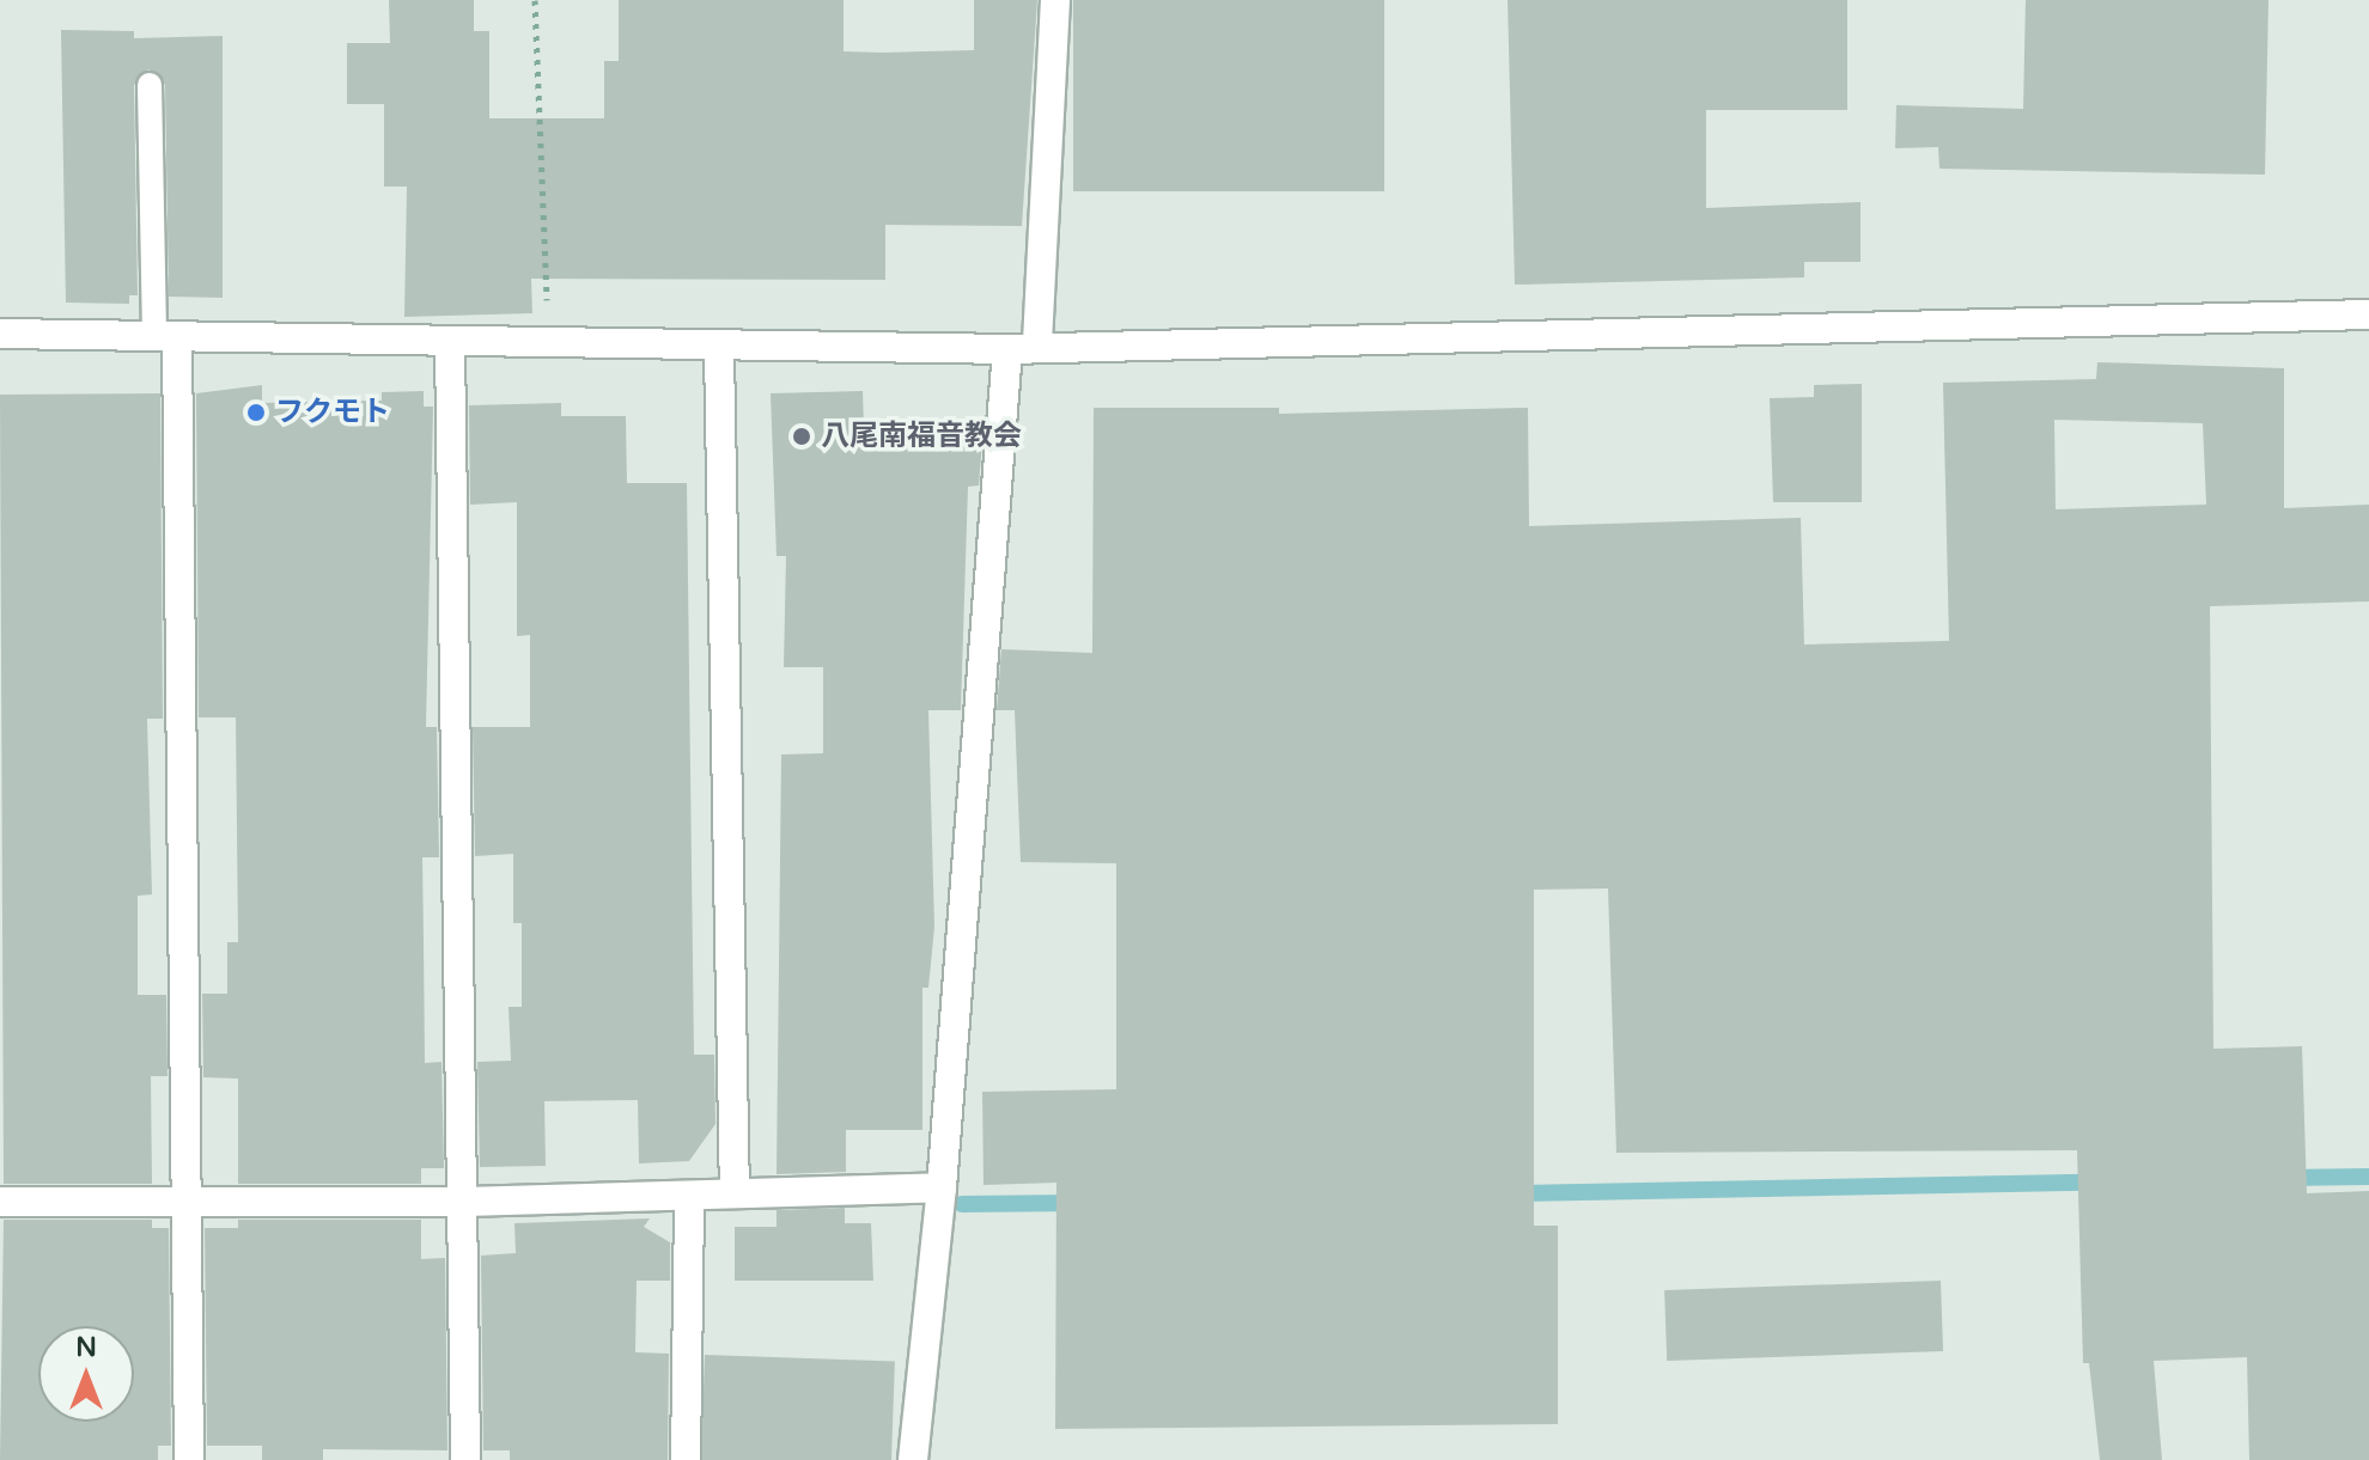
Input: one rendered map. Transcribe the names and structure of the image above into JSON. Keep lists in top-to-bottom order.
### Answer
{
  "places": ["フクモト", "八尾南福音教会"],
  "north": "top"
}
